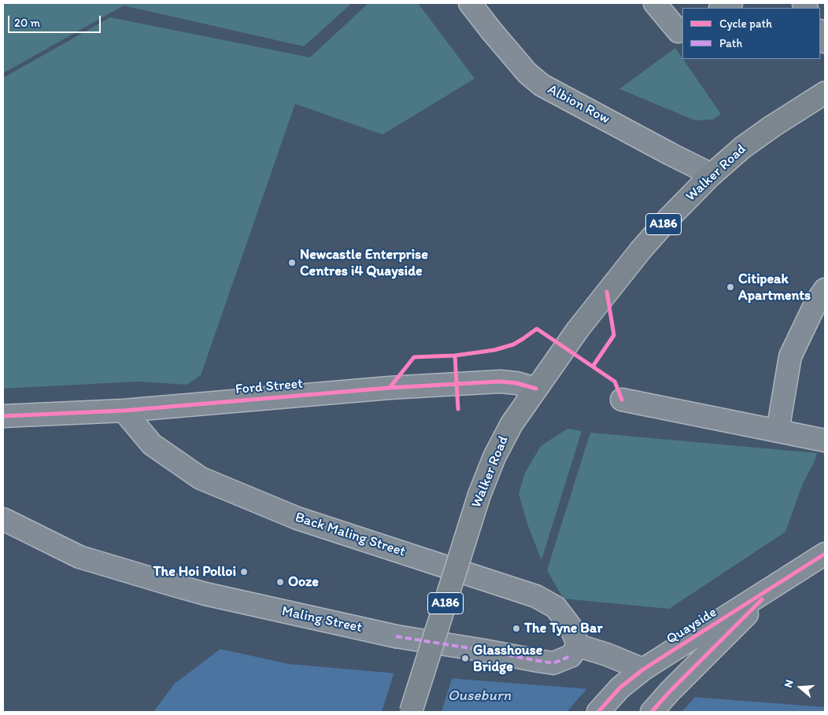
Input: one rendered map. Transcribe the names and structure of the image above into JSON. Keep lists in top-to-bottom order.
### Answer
{
  "streets": {
    "main road": ["Walker Road", "A186"],
    "street": [
      "Albion Row",
      "Ford Street",
      "Back Maling Street",
      "Maling Street",
      "Quayside"
    ]
  },
  "crossings": [
    ["Albion Row", "Walker Road"],
    ["Walker Road", "Ford Street"],
    ["Ford Street", "Back Maling Street"],
    ["Back Maling Street", "Maling Street"]
  ],
  "water": ["Ouseburn"],
  "places": [
    "Newcastle Enterprise Centres i4 Quayside",
    "Citipeak Apartments",
    "The Hoi Polloi",
    "Ooze",
    "The Tyne Bar",
    "Glasshouse Bridge"
  ],
  "legend": ["Cycle path", "Path"],
  "scale_bar": "20 m",
  "north": "left"
}
